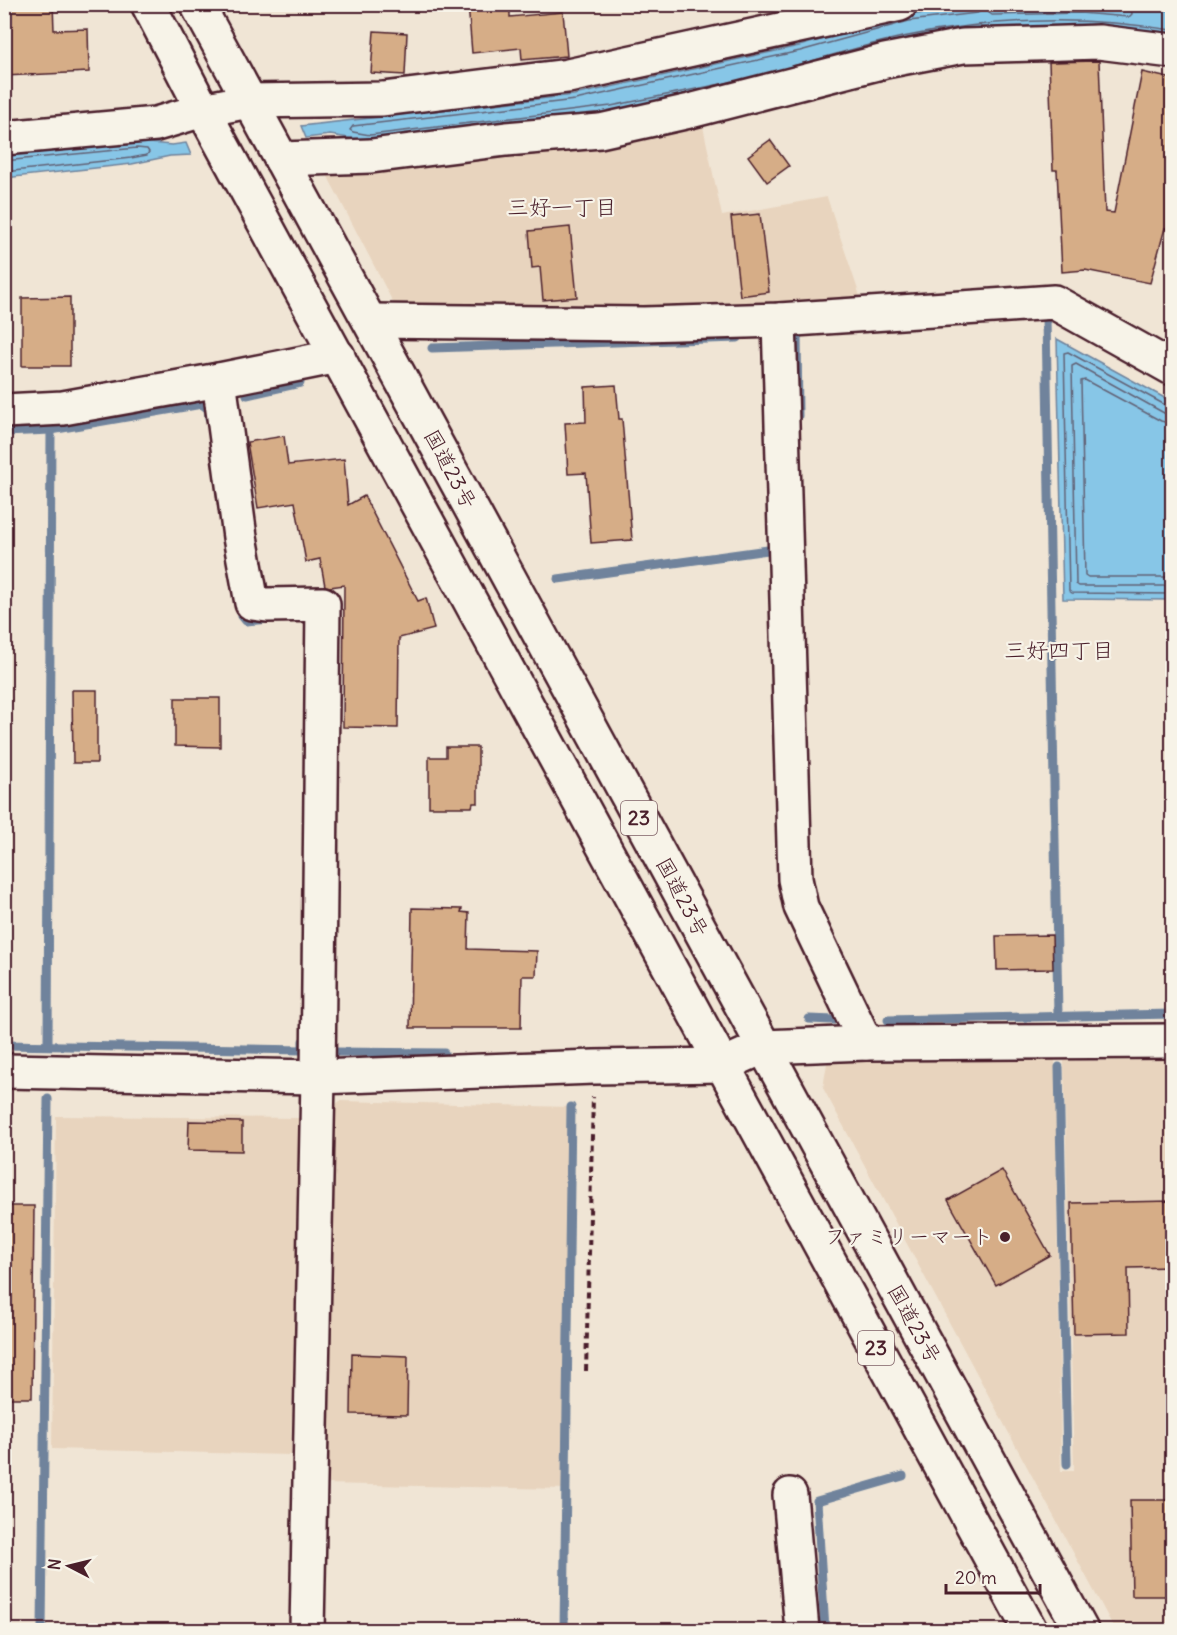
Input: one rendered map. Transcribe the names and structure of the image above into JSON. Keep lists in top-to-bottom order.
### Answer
{
  "streets": {
    "main road": ["国道23号", "23"]
  },
  "districts": ["三好一丁目", "三好四丁目"],
  "places": ["ファミリーマート"],
  "scale_bar": "20 m",
  "north": "left"
}
